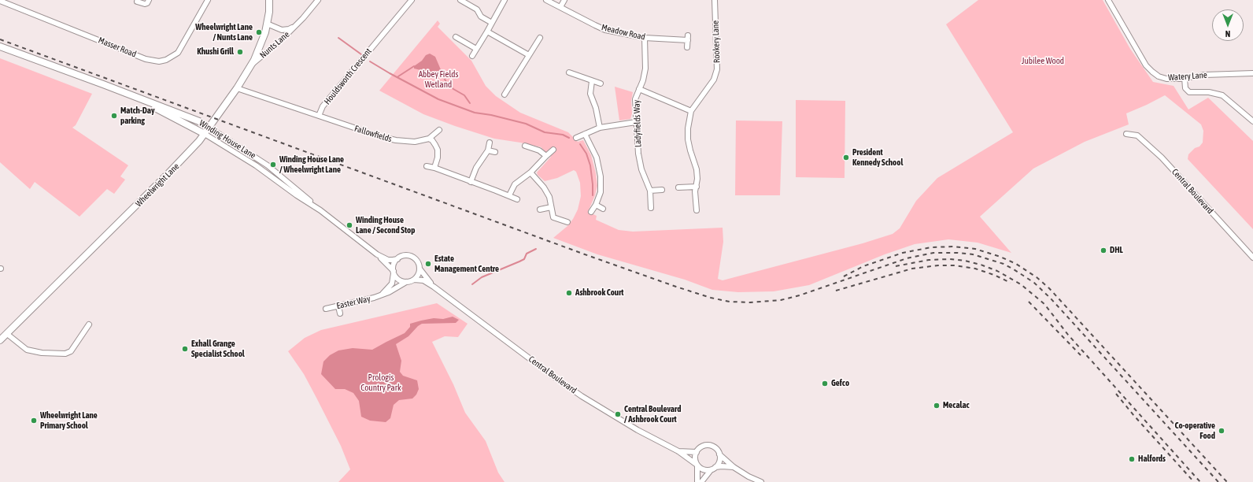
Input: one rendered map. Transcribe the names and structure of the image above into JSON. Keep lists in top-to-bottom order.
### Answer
{
  "streets": {
    "street": [
      "Meadow Road",
      "Rookery Lane",
      "Nunts Lane",
      "Masser Road",
      "Houldsworth Crescent",
      "Watery Lane",
      "Ladyfields Way",
      "Fallowfields",
      "Winding House Lane",
      "Wheelwright Lane",
      "Central Boulevard",
      "Easter Way"
    ]
  },
  "crossings": [
    ["Meadow Road", "Ladyfields Way"],
    ["Nunts Lane", "Wheelwright Lane"],
    ["Houldsworth Crescent", "Fallowfields"],
    ["Winding House Lane", "Wheelwright Lane"],
    ["Winding House Lane", "Central Boulevard"],
    ["Winding House Lane", "Easter Way"],
    ["Central Boulevard", "Easter Way"]
  ],
  "parks": ["Jubilee Wood", "Abbey Fields Wetland", "Prologis Country Park"],
  "places": [
    "Wheelwright Lane / Nunts Lane",
    "Khushi Grill",
    "Match-Day parking",
    "President Kennedy School",
    "Winding House Lane / Wheelwright Lane",
    "Winding House Lane / Second Stop",
    "DHL",
    "Estate Management Centre",
    "Ashbrook Court",
    "Exhall Grange Specialist School",
    "Gefco",
    "Mecalac",
    "Central Boulevard / Ashbrook Court",
    "Wheelwright Lane Primary School",
    "Co-operative Food",
    "Halfords"
  ],
  "north": "bottom"
}
